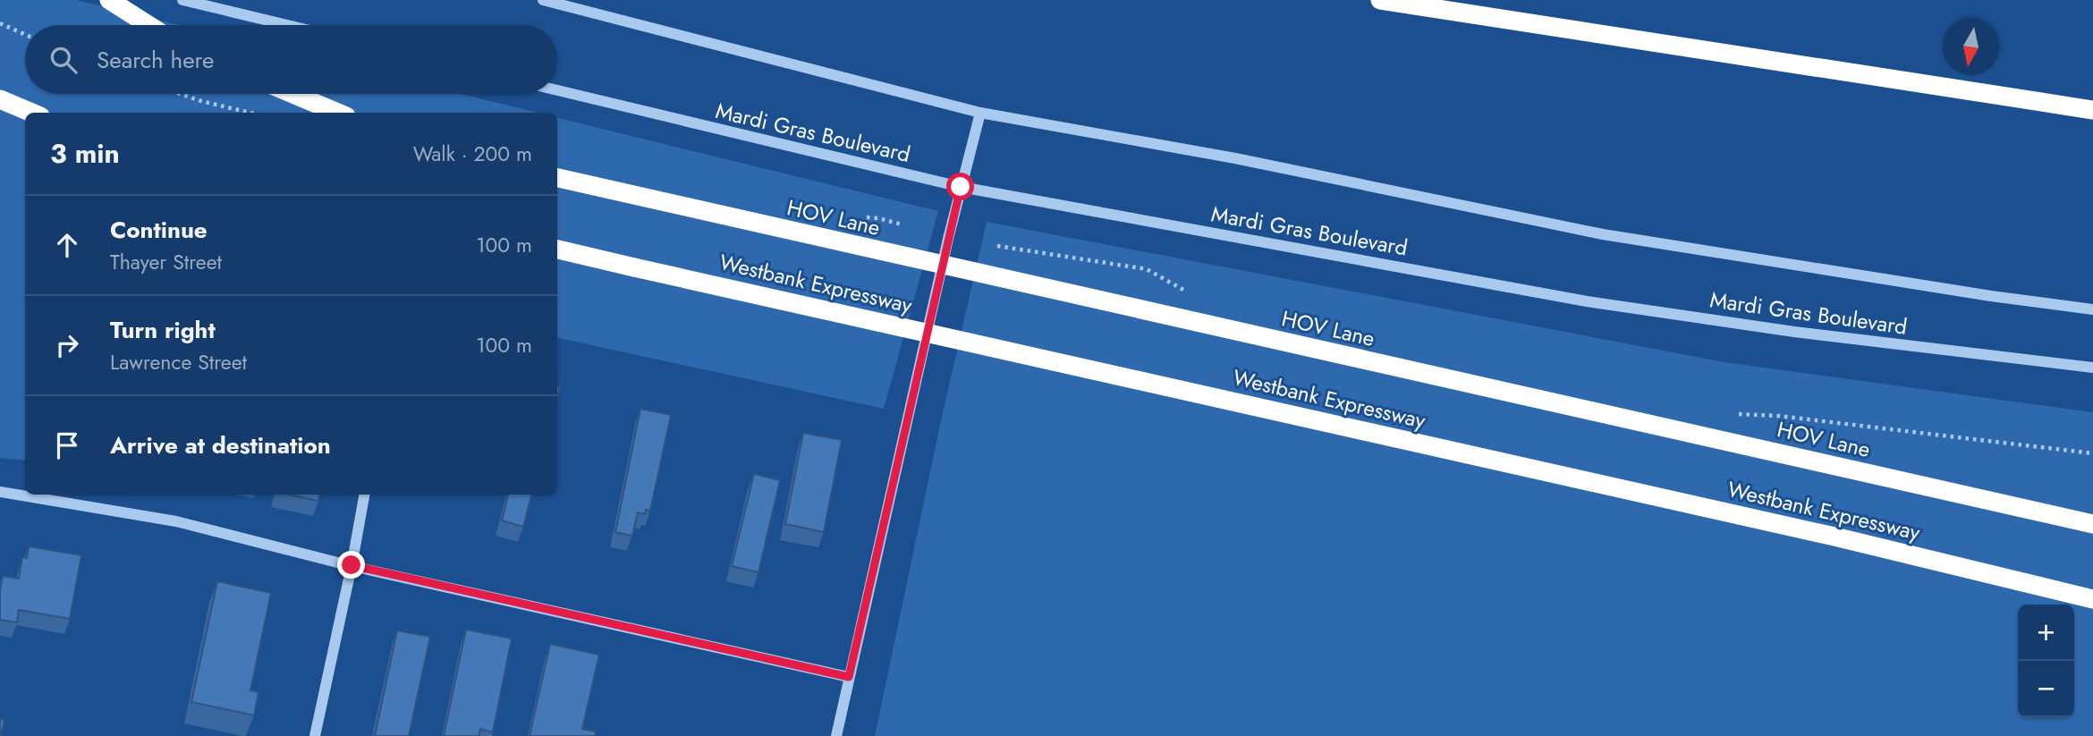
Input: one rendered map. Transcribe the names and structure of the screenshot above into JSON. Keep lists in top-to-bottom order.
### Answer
{
  "streets": {
    "highway": ["HOV Lane", "Westbank Expressway"],
    "street": ["Mardi Gras Boulevard"]
  },
  "north": "bottom",
  "page": {
    "search": "Search here",
    "heading": ["3 min", "Walk · 200 m"],
    "list": [
      ["Continue", "Thayer Street", "100 m"],
      ["Turn right", "Lawrence Street", "100 m"],
      "Arrive at destination"
    ],
    "map_buttons": ["+", "−"]
  }
}
